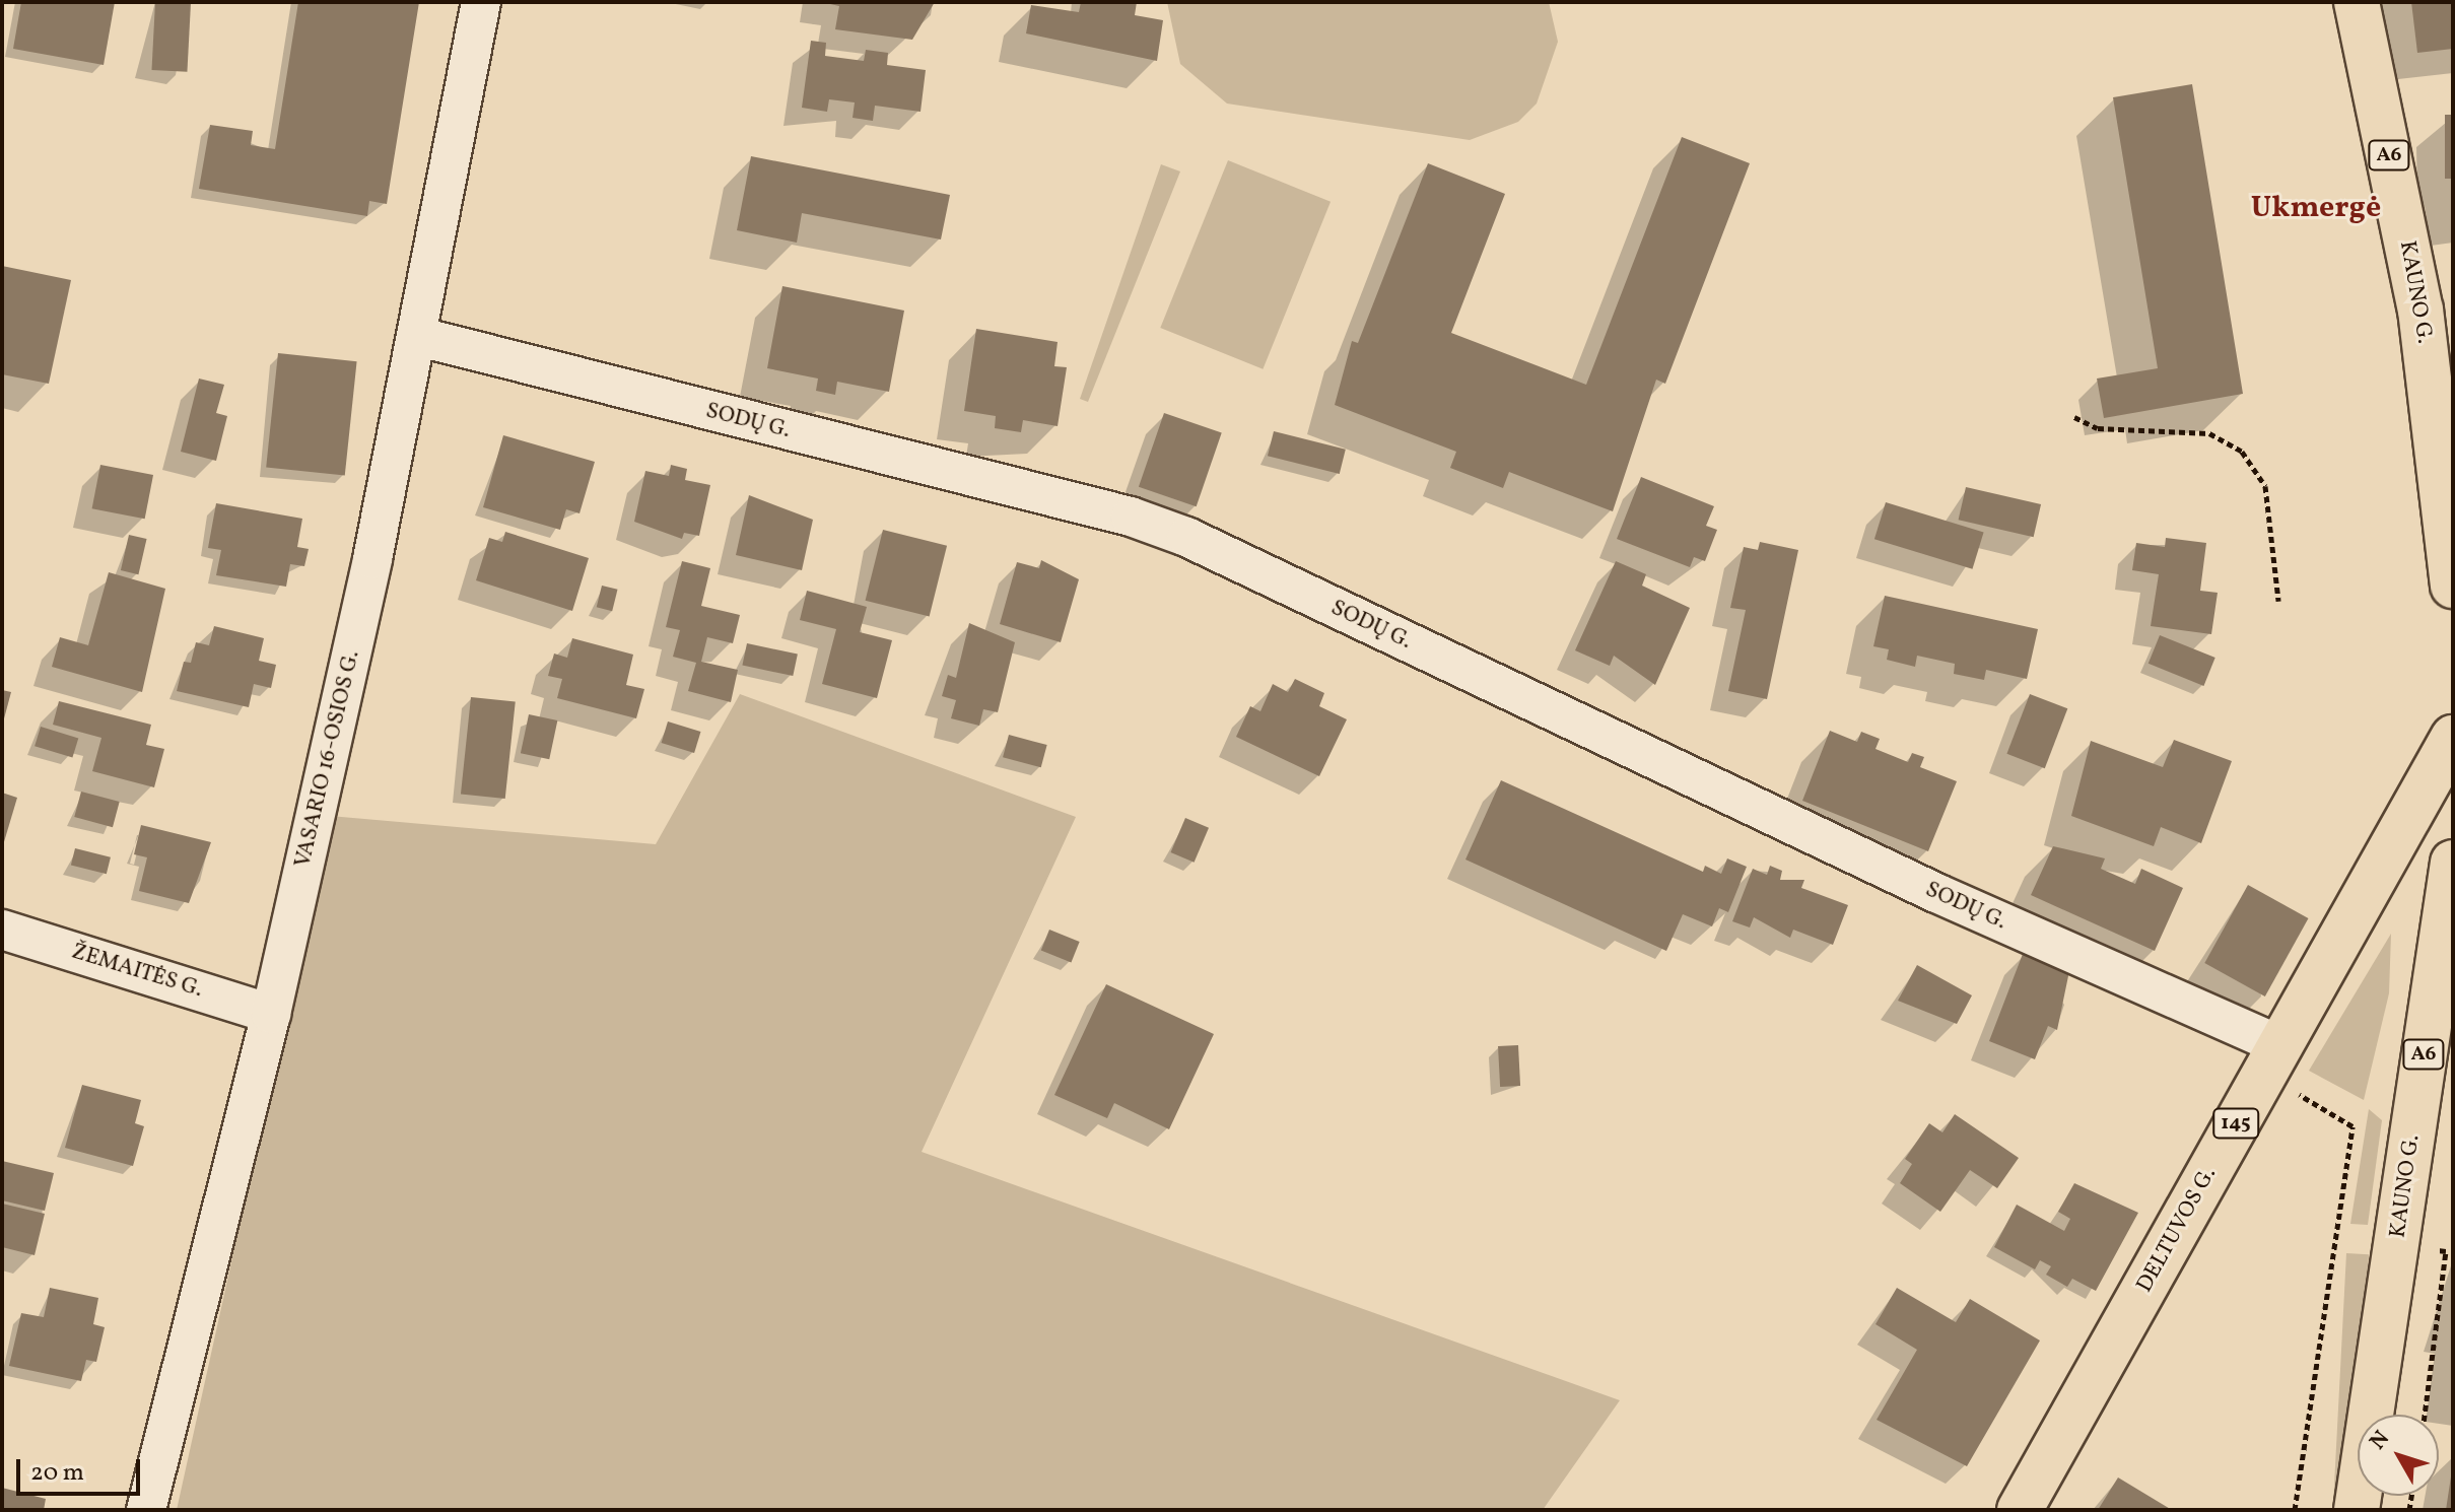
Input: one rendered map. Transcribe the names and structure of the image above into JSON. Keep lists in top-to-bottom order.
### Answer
{
  "streets": {
    "main road": [
      "A6",
      "KAUNO G.",
      "145",
      "DELTUVOS G."
    ],
    "street": ["SODŲ G.", "VASARIO 16-OSIOS G.", "ŽEMAITĖS G."]
  },
  "crossings": [
    ["SODŲ G.", "VASARIO 16-OSIOS G."],
    ["SODŲ G.", "DELTUVOS G."],
    ["VASARIO 16-OSIOS G.", "ŽEMAITĖS G."]
  ],
  "districts": ["Ukmergė"],
  "scale_bar": "20 m",
  "north": "top left"
}
